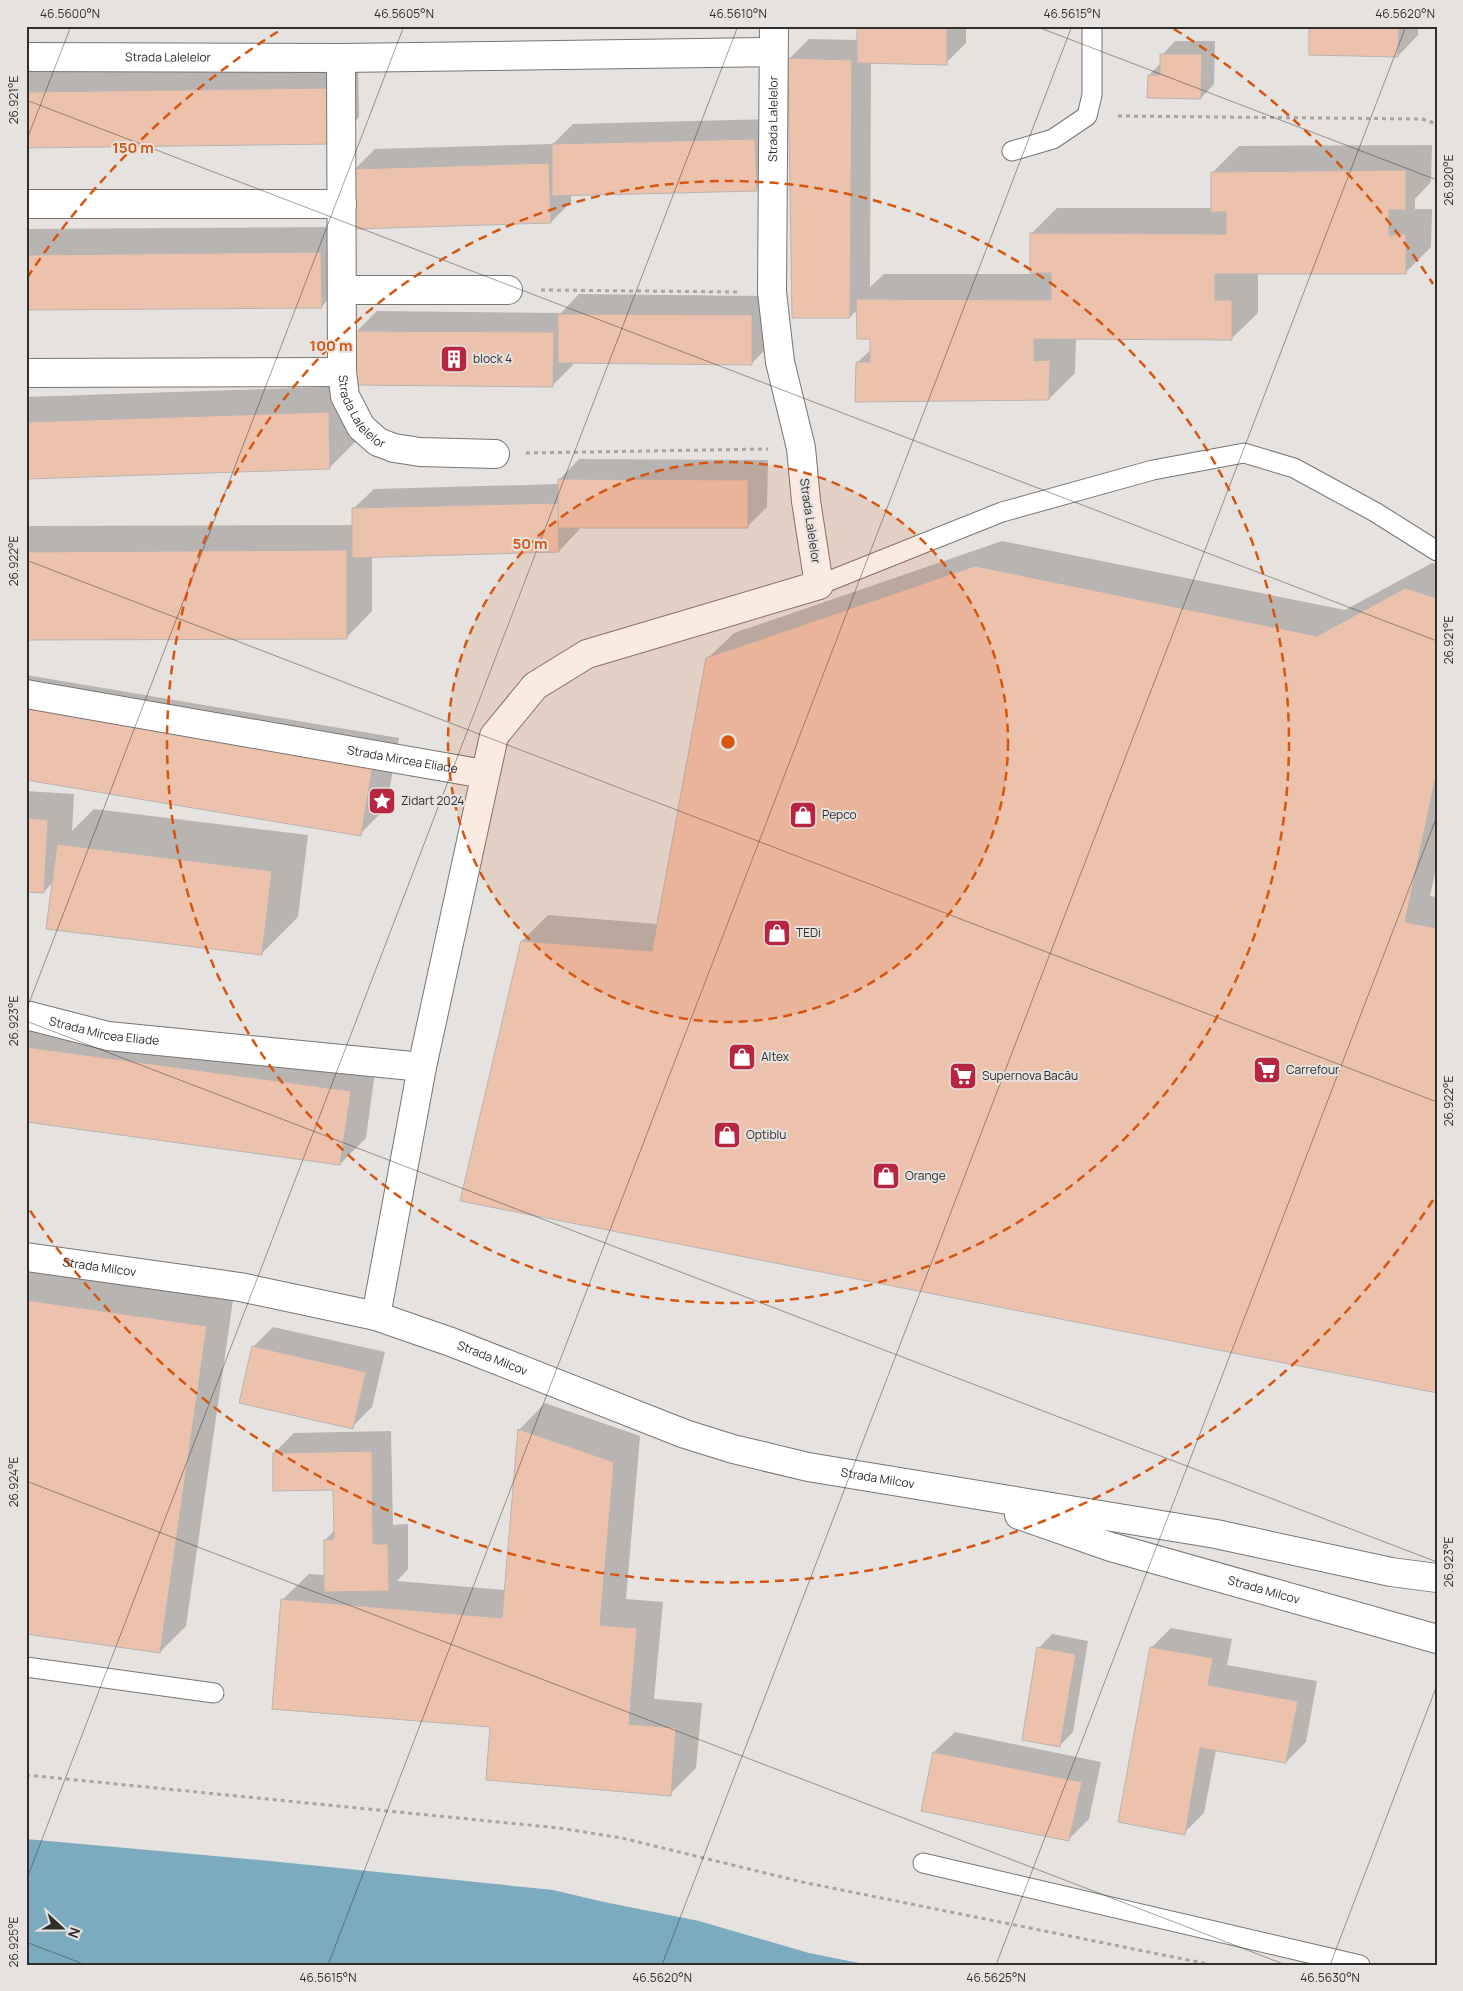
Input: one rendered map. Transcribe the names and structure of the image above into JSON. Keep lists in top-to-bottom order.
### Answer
{
  "streets": {
    "street": ["Strada Lalelelor", "Strada Mircea Eliade", "Strada Milcov"]
  },
  "places": {
    "building": ["block 4"],
    "place": ["Zidart 2024"],
    "shop": [
      "Pepco",
      "TEDi",
      "Altex",
      "Optiblu",
      "Orange"
    ],
    "supermarket": ["Carrefour", "Supernova Bacău"]
  },
  "north": "right",
  "coordinates": [
    "46.5600°N",
    "46.5605°N",
    "46.5610°N",
    "46.5615°N",
    "46.5620°N",
    "26.921°E",
    "26.920°E",
    "26.922°E",
    "26.923°E",
    "26.924°E",
    "26.925°E",
    "46.5625°N",
    "46.5630°N"
  ],
  "rings": ["150 m", "100 m", "50 m"]
}
